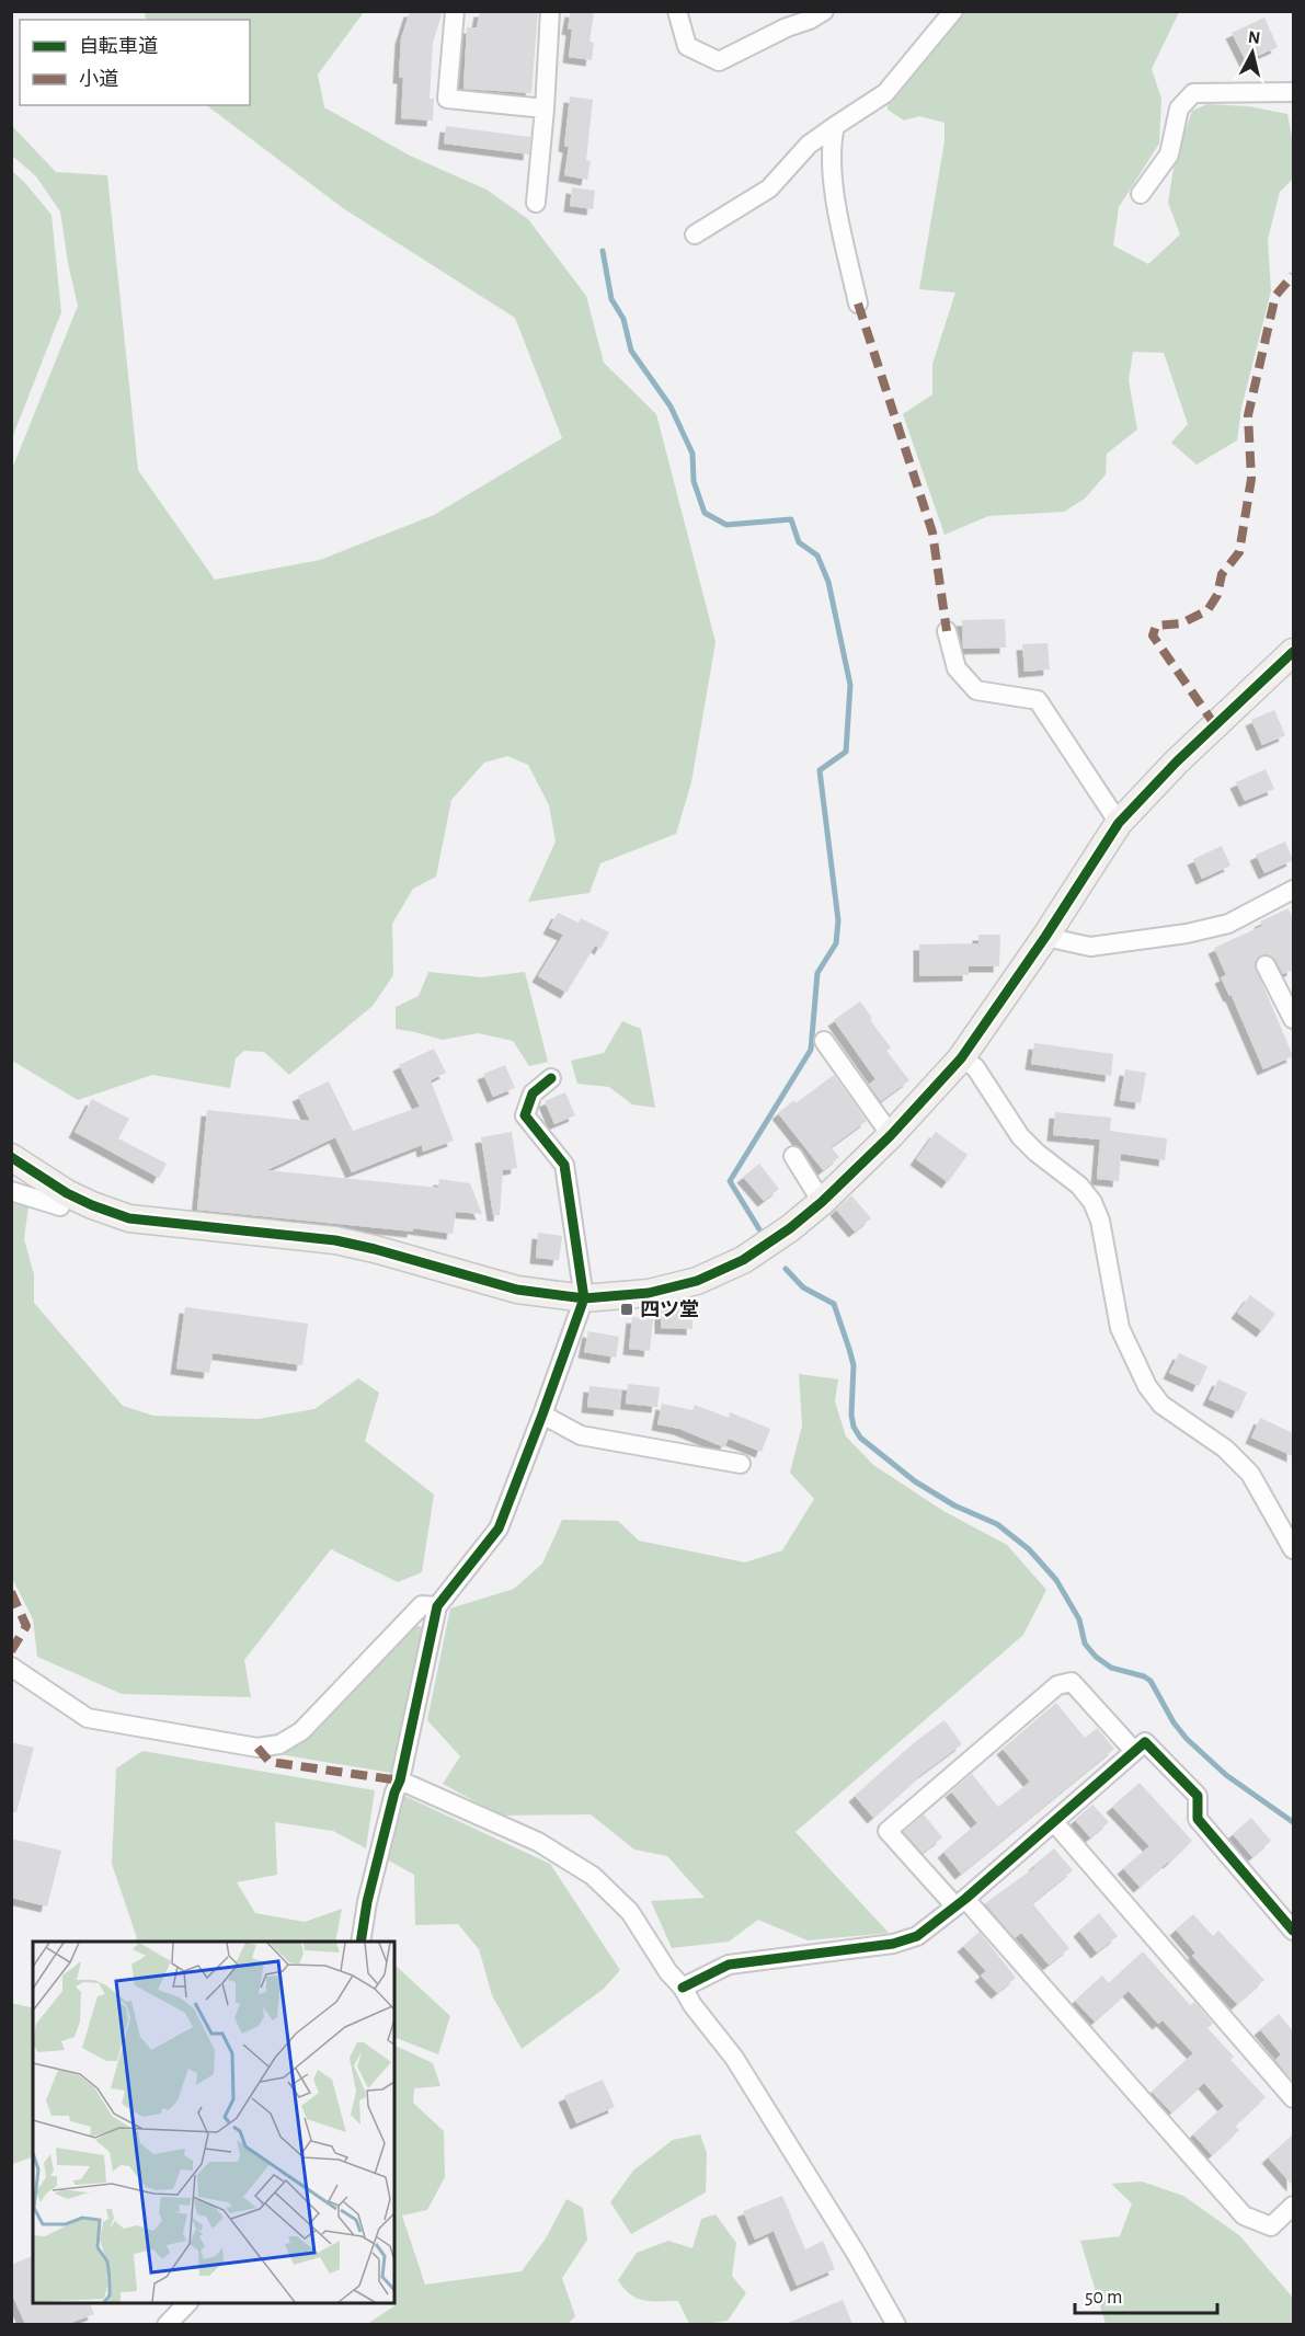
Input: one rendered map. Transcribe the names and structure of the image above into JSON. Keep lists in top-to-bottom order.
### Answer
{
  "places": {
    "transit": ["四ツ堂"]
  },
  "legend": ["自転車道", "小道"],
  "scale_bar": "50 m",
  "north": "top"
}
